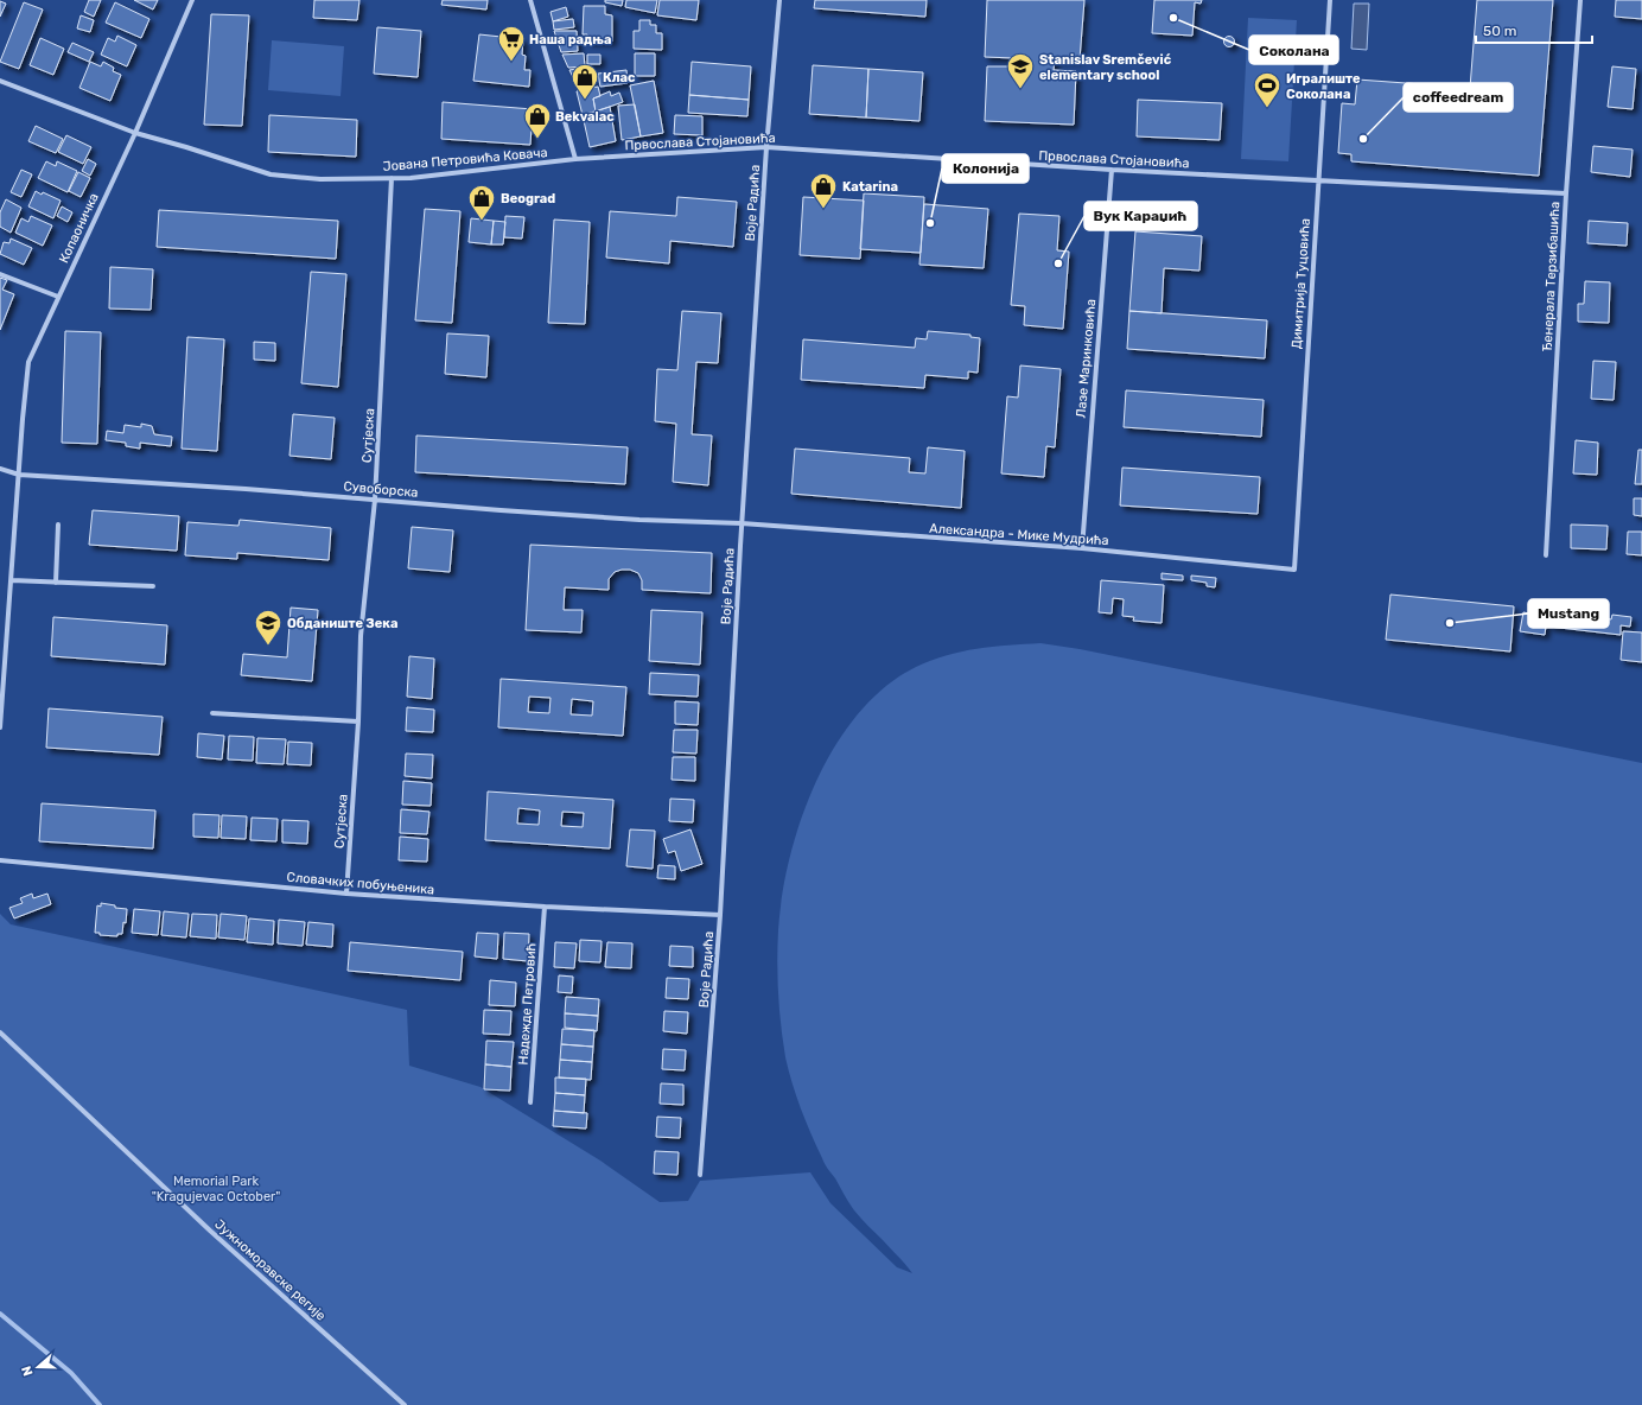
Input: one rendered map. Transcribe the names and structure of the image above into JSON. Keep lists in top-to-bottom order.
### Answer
{
  "streets": {
    "street": [
      "Првослава Стојановића",
      "Јована Петровића Ковача",
      "Воје Радића",
      "Копаоничка",
      "Ђенерала Терзибашића",
      "Димитрија Туцовића",
      "Лазе Маринковића",
      "Сутјеска",
      "Сувоборска",
      "Александра - Мике Мудрића",
      "Словачких побуњеника",
      "Надежде Петровић",
      "Јужноморавске регије"
    ]
  },
  "crossings": [
    ["Првослава Стојановића", "Јована Петровића Ковача"],
    ["Првослава Стојановића", "Воје Радића"],
    ["Првослава Стојановића", "Ђенерала Терзибашића"],
    ["Првослава Стојановића", "Димитрија Туцовића"],
    ["Првослава Стојановића", "Лазе Маринковића"],
    ["Јована Петровића Ковача", "Копаоничка"],
    ["Јована Петровића Ковача", "Сутјеска"],
    ["Воје Радића", "Сувоборска"],
    ["Воје Радића", "Александра - Мике Мудрића"],
    ["Воје Радића", "Словачких побуњеника"],
    ["Копаоничка", "Сувоборска"],
    ["Димитрија Туцовића", "Александра - Мике Мудрића"],
    ["Лазе Маринковића", "Александра - Мике Мудрића"],
    ["Сутјеска", "Сувоборска"],
    ["Сутјеска", "Словачких побуњеника"],
    ["Сувоборска", "Александра - Мике Мудрића"],
    ["Словачких побуњеника", "Надежде Петровић"]
  ],
  "parks": ["Memorial Park \"Kragujevac October\""],
  "places": {
    "other": [
      "Соколана",
      "coffeedream",
      "Колонија",
      "Вук Караџић",
      "Mustang"
    ],
    "supermarket": ["Наша радња"],
    "school or university": ["Stanislav Sremčević elementary school", "Обданиште Зека"],
    "shop": [
      "Клас",
      "Bekvalac",
      "Katarina",
      "Beograd"
    ],
    "sports": ["Игралиште Соколана"]
  },
  "scale_bar": "50 m",
  "north": "left"
}
